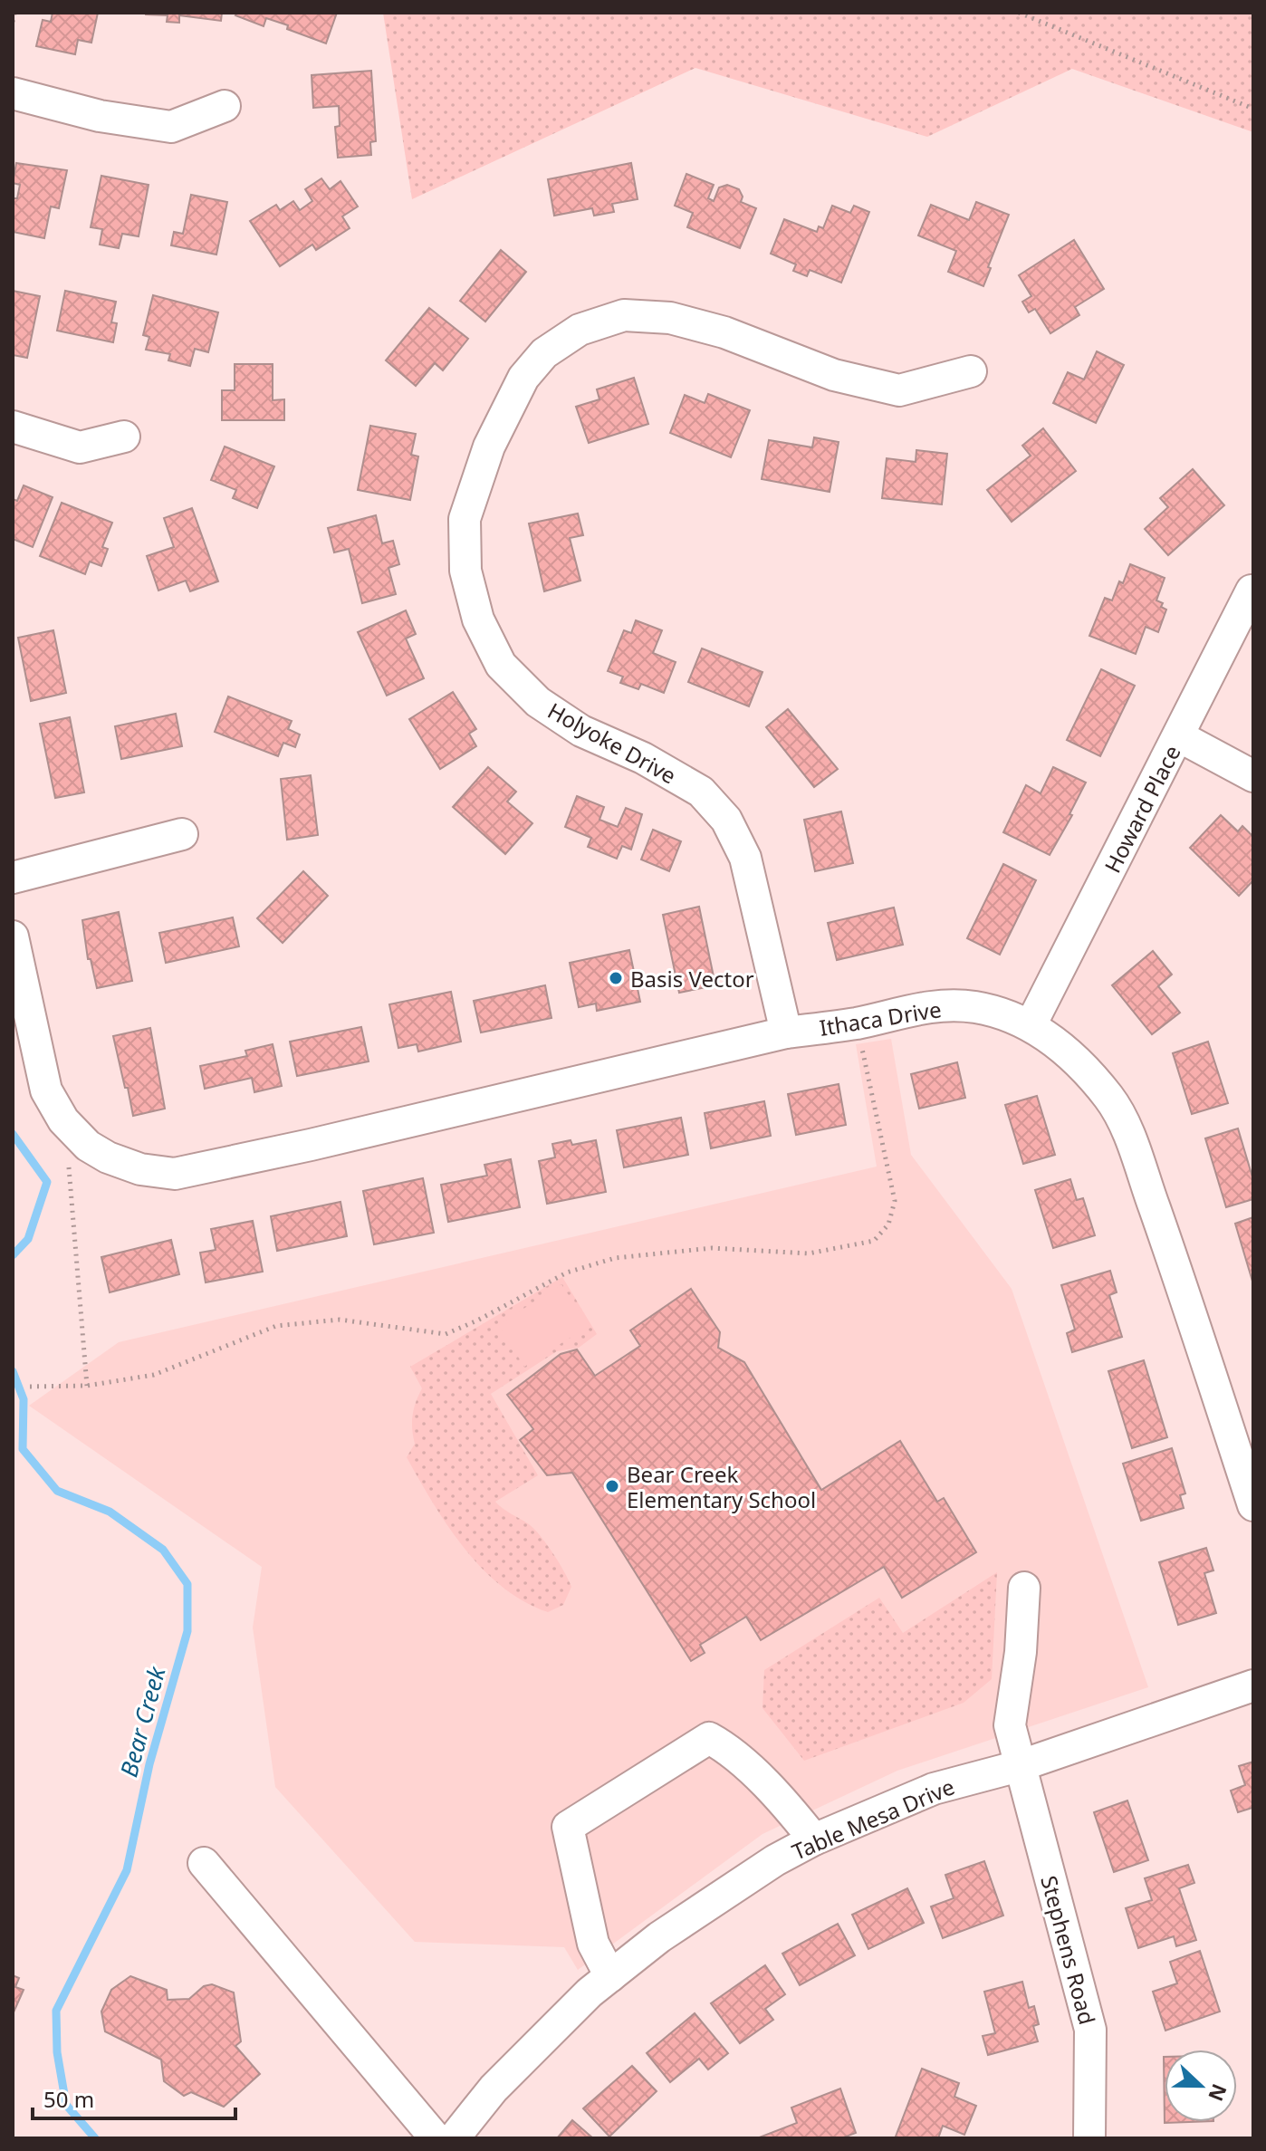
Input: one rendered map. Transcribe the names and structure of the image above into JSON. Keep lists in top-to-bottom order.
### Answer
{
  "streets": {
    "street": [
      "Holyoke Drive",
      "Howard Place",
      "Ithaca Drive",
      "Table Mesa Drive",
      "Stephens Road"
    ]
  },
  "crossings": [
    ["Holyoke Drive", "Ithaca Drive"],
    ["Howard Place", "Ithaca Drive"],
    ["Table Mesa Drive", "Stephens Road"]
  ],
  "water": ["Bear Creek"],
  "places": ["Basis Vector", "Bear Creek Elementary School"],
  "scale_bar": "50 m",
  "north": "right"
}
